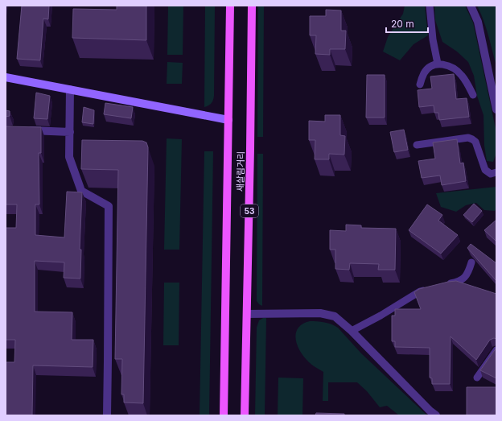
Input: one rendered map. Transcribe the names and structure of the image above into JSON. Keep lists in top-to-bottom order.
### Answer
{
  "streets": {
    "main road": ["새살림거리", "53"]
  },
  "scale_bar": "20 m"
}
